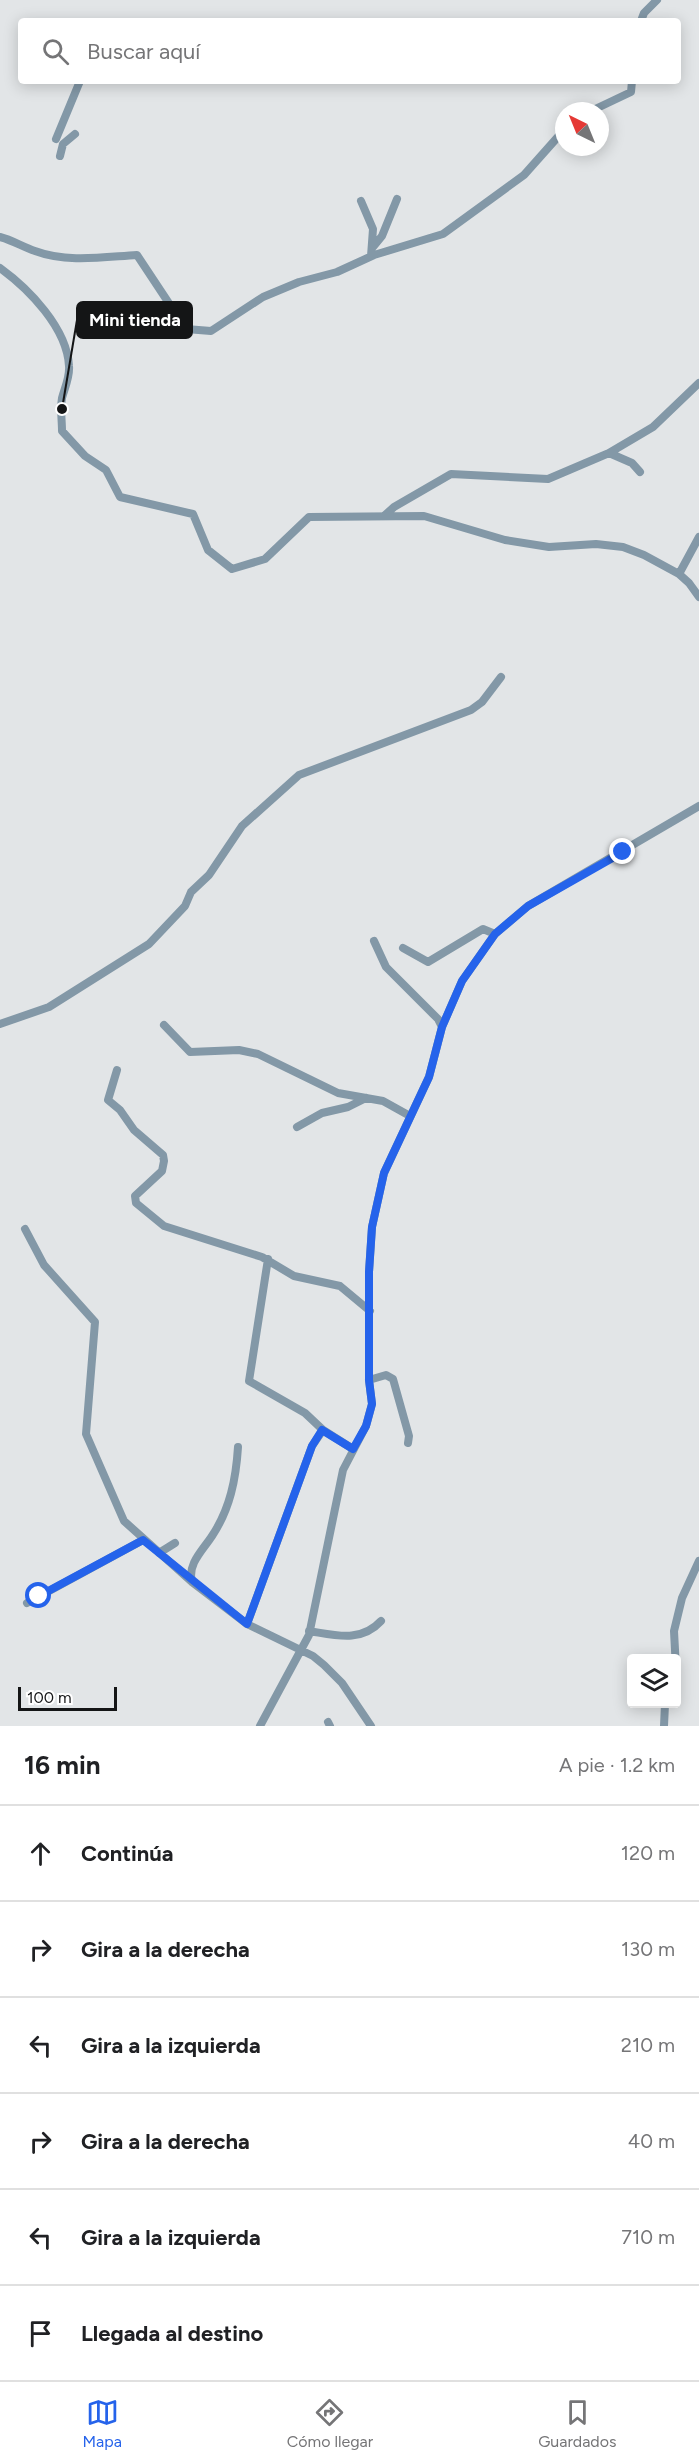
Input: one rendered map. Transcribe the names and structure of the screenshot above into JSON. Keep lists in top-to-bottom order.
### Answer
{
  "places": ["Mini tienda"],
  "scale_bar": "100 m",
  "north": "top left",
  "page": {
    "search": "Buscar aquí",
    "scale": "100 m",
    "heading": ["16 min", "A pie · 1.2 km"],
    "list": [
      ["Continúa", "120 m"],
      ["Gira a la derecha", "130 m"],
      ["Gira a la izquierda", "210 m"],
      ["Gira a la derecha", "40 m"],
      ["Gira a la izquierda", "710 m"],
      "Llegada al destino"
    ],
    "nav": ["Mapa", "Cómo llegar", "Guardados"]
  }
}
